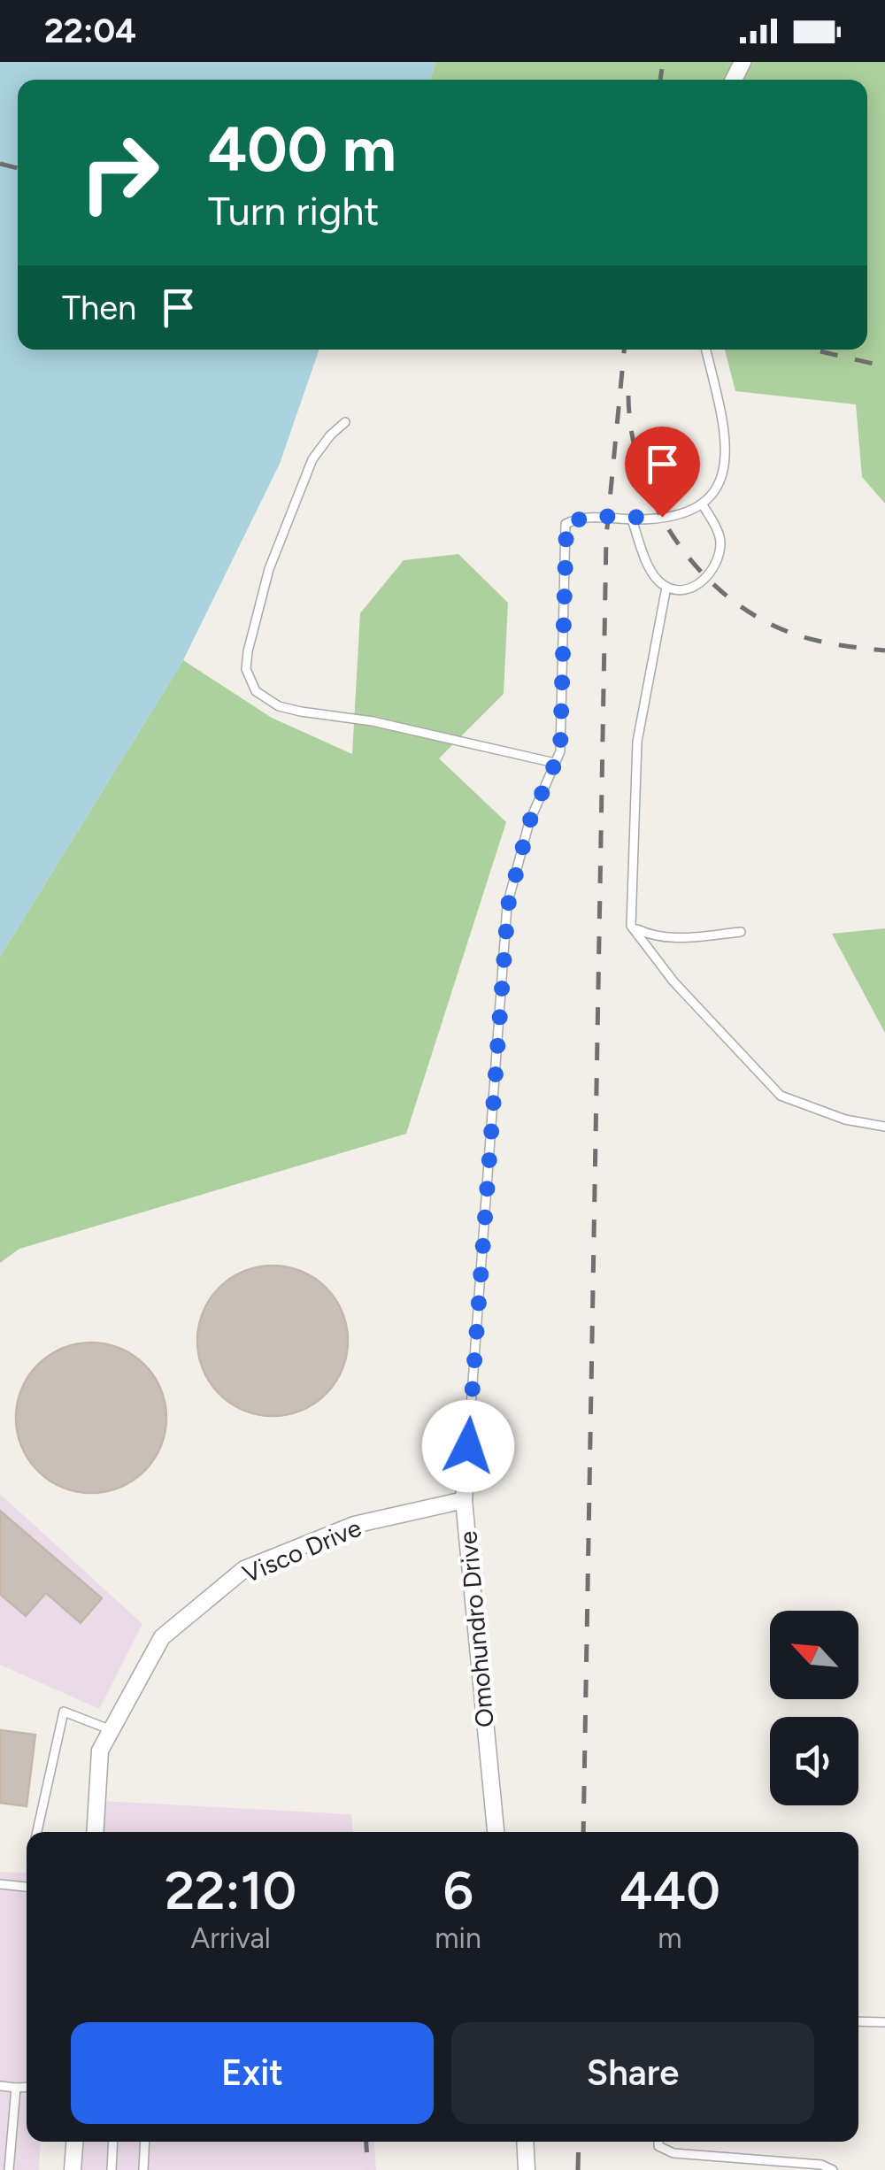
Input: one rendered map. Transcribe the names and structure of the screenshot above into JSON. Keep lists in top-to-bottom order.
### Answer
{
  "streets": {
    "street": ["Visco Drive", "Omohundro Drive"]
  },
  "crossings": [
    ["Visco Drive", "Omohundro Drive"]
  ],
  "north": "top left",
  "page": {
    "status": "22:04",
    "turn": ["400 m", "Turn right"],
    "then": "Then",
    "eta": [
      "22:10",
      "Arrival",
      "6",
      "min",
      "440",
      "m"
    ],
    "buttons": ["Exit", "Share"]
  }
}
